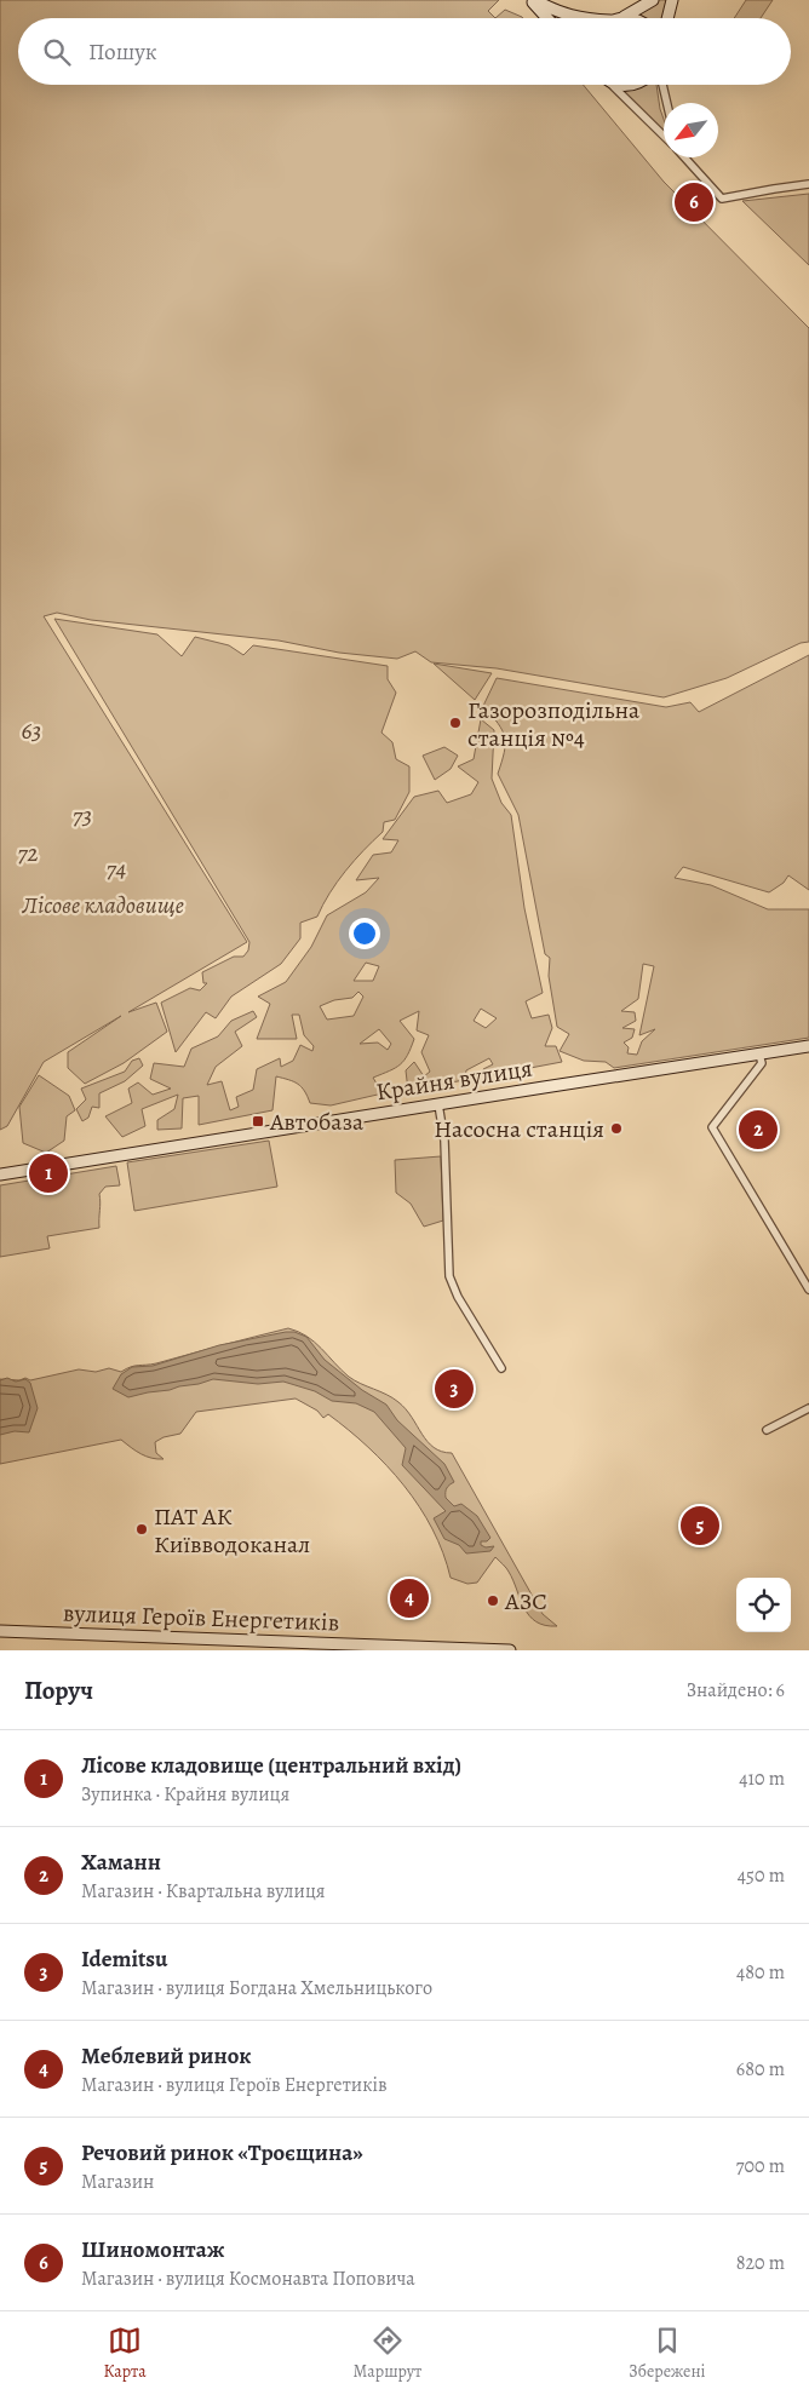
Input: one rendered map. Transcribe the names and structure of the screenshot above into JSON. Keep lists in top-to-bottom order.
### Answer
{
  "streets": {
    "street": ["Крайня вулиця", "вулиця Героїв Енергетиків"]
  },
  "parks": [
    "63",
    "73",
    "72",
    "74",
    "Лісове кладовище"
  ],
  "places": {
    "other": [
      "Газорозподільна станція №4",
      "Насосна станція",
      "ПАТ АК Київводоканал",
      "АЗС"
    ],
    "transit": ["Автобаза"]
  },
  "north": "bottom left",
  "page": {
    "search": "Пошук",
    "pins": [
      "6",
      "2",
      "1",
      "3",
      "5",
      "4"
    ],
    "heading": ["Поруч", "Знайдено: 6"],
    "list": [
      {
        "mark": "1",
        "name": "Лісове кладовище (центральний вхід)",
        "note": "Зупинка · Крайня вулиця",
        "value": "410 m"
      },
      {
        "mark": "2",
        "name": "Хаманн",
        "note": "Магазин · Квартальна вулиця",
        "value": "450 m"
      },
      {
        "mark": "3",
        "name": "Idemitsu",
        "note": "Магазин · вулиця Богдана Хмельницького",
        "value": "480 m"
      },
      {
        "mark": "4",
        "name": "Меблевий ринок",
        "note": "Магазин · вулиця Героїв Енергетиків",
        "value": "680 m"
      },
      {
        "mark": "5",
        "name": "Речовий ринок «Троєщина»",
        "note": "Магазин",
        "value": "700 m"
      },
      {
        "mark": "6",
        "name": "Шиномонтаж",
        "note": "Магазин · вулиця Космонавта Поповича",
        "value": "820 m"
      }
    ],
    "nav": ["Карта", "Маршрут", "Збережені"]
  }
}
